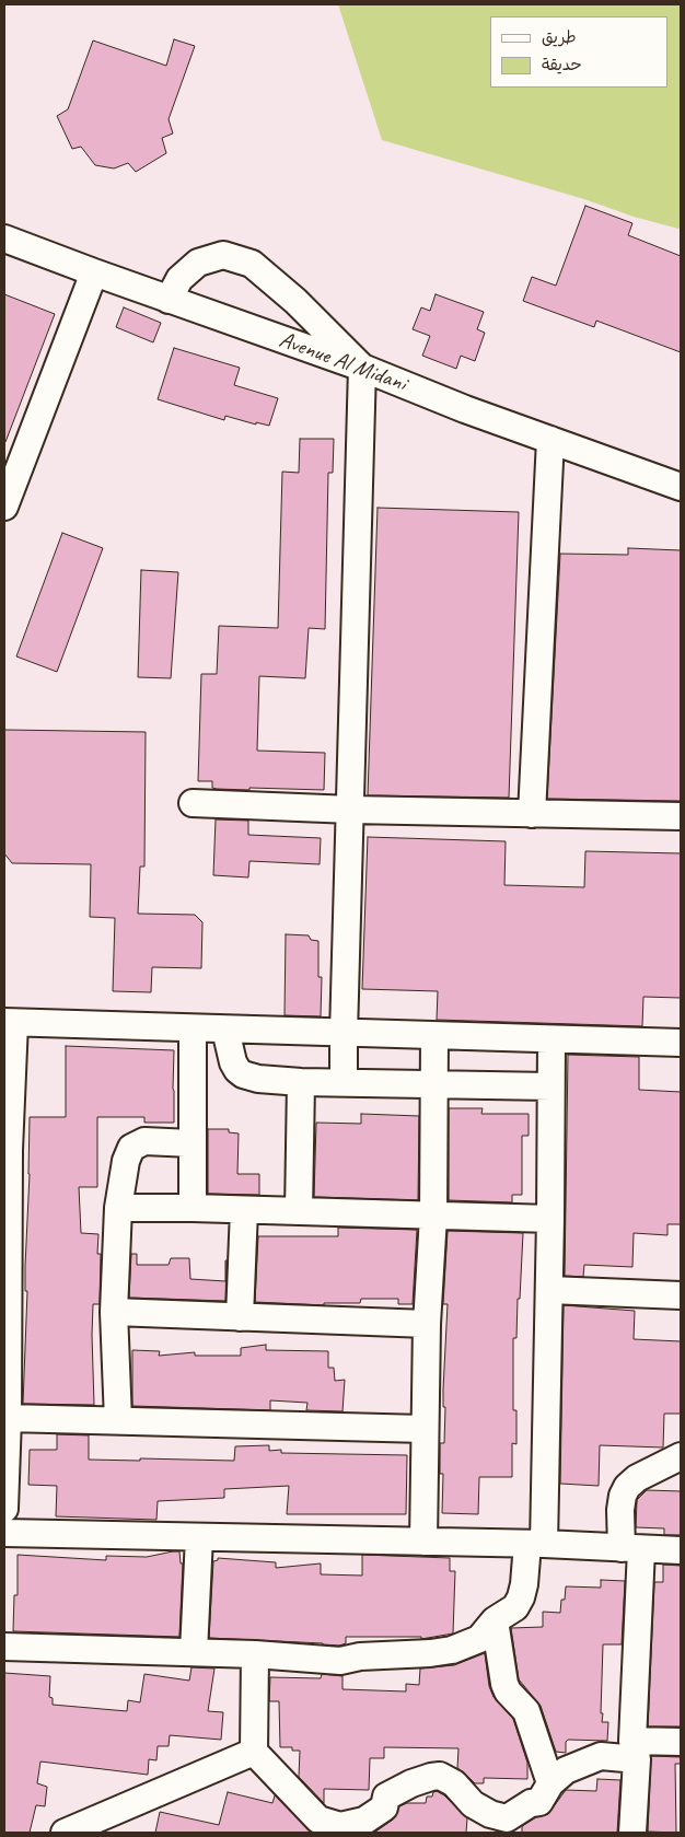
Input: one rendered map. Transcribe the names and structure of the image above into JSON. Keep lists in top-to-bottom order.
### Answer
{
  "streets": {
    "street": ["Avenue Al Midani"]
  },
  "legend": ["طريق", "حديقة"]
}
